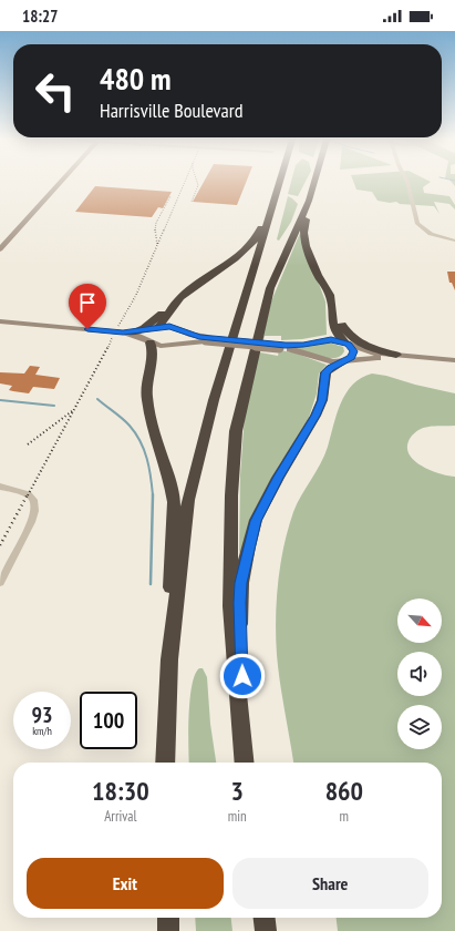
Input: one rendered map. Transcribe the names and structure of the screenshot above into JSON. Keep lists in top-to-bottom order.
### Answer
{
  "north": "bottom right",
  "page": {
    "status": "18:27",
    "turn": ["480 m", "Harrisville Boulevard"],
    "speed": "93 km/h",
    "limit": "100",
    "eta": [
      "18:30",
      "Arrival",
      "3",
      "min",
      "860",
      "m"
    ],
    "buttons": ["Exit", "Share"]
  }
}
